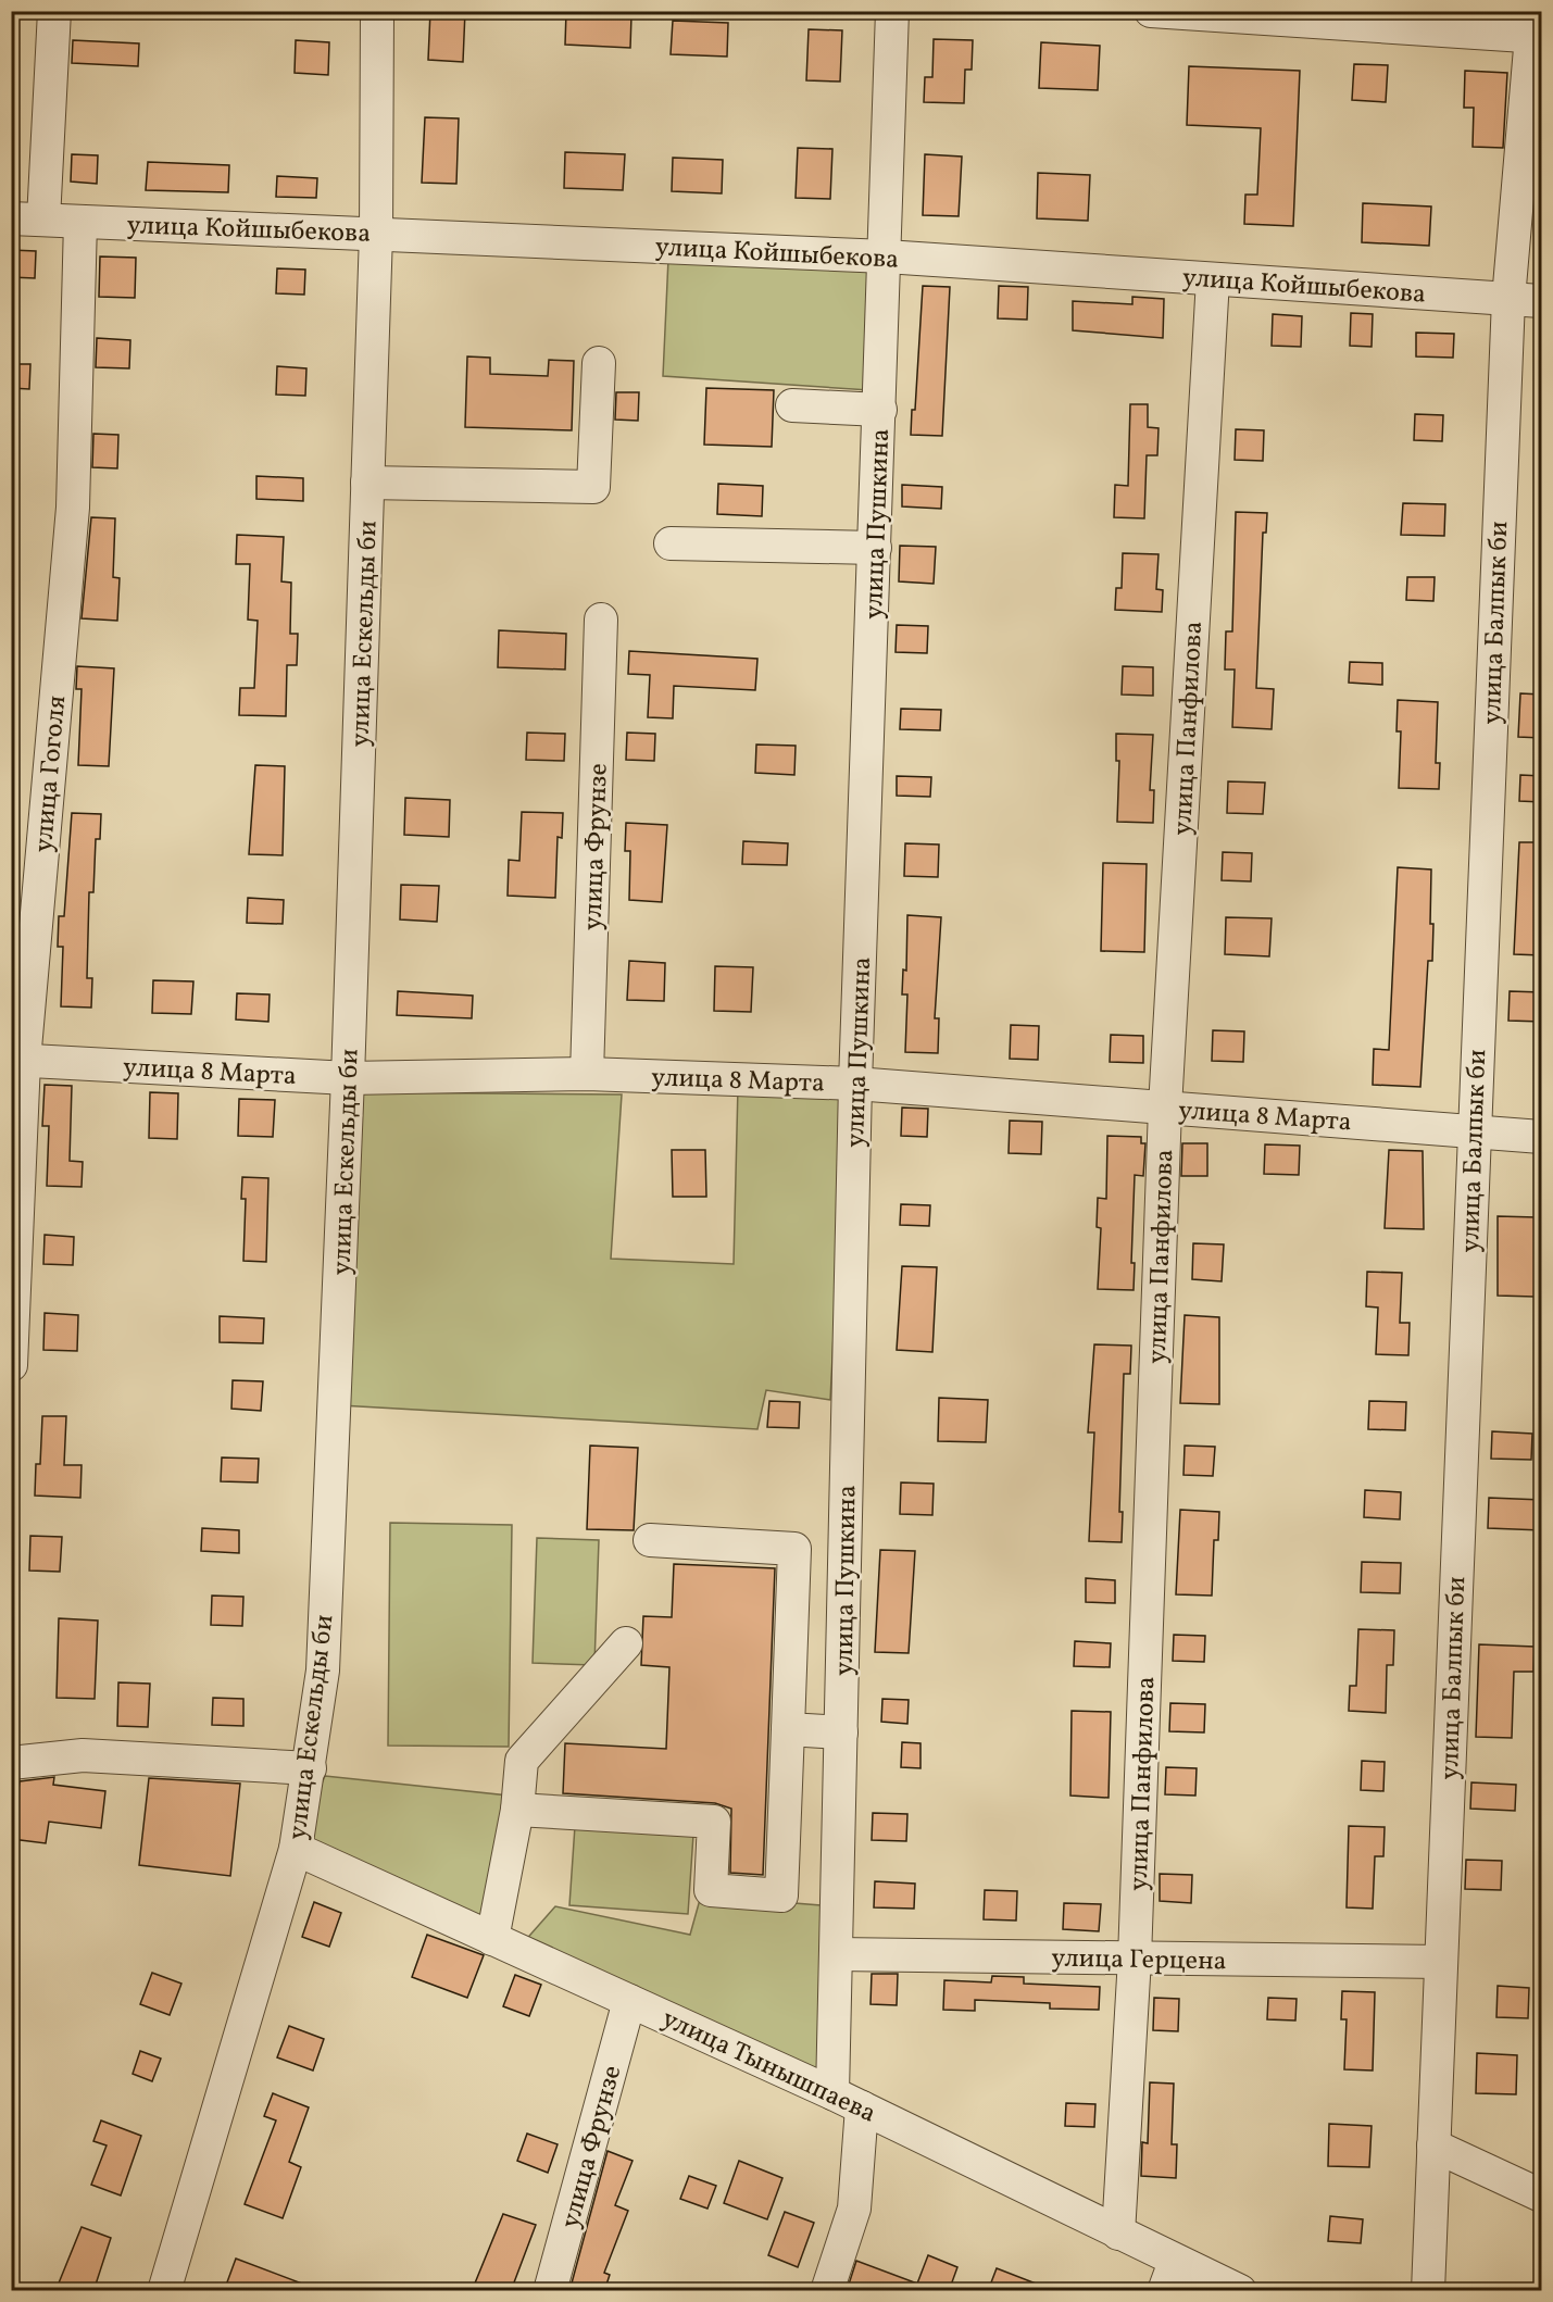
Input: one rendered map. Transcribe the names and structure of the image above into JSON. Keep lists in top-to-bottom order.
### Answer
{
  "streets": {
    "street": [
      "улица Койшыбекова",
      "улица Пушкина",
      "улица Балпык би",
      "улица Ескельды би",
      "улица Панфилова",
      "улица Гоголя",
      "улица Фрунзе",
      "улица 8 Марта",
      "улица Герцена",
      "улица Тынышпаева"
    ]
  },
  "crossings": [
    ["улица Койшыбекова", "улица Пушкина"],
    ["улица Койшыбекова", "улица Балпык би"],
    ["улица Койшыбекова", "улица Ескельды би"],
    ["улица Койшыбекова", "улица Панфилова"],
    ["улица Койшыбекова", "улица Гоголя"],
    ["улица Пушкина", "улица 8 Марта"],
    ["улица Пушкина", "улица Герцена"],
    ["улица Пушкина", "улица Тынышпаева"],
    ["улица Балпык би", "улица 8 Марта"],
    ["улица Балпык би", "улица Герцена"],
    ["улица Ескельды би", "улица 8 Марта"],
    ["улица Ескельды би", "улица Тынышпаева"],
    ["улица Панфилова", "улица 8 Марта"],
    ["улица Панфилова", "улица Герцена"],
    ["улица Панфилова", "улица Тынышпаева"],
    ["улица Гоголя", "улица 8 Марта"],
    ["улица Фрунзе", "улица 8 Марта"],
    ["улица Фрунзе", "улица Тынышпаева"]
  ]
}
